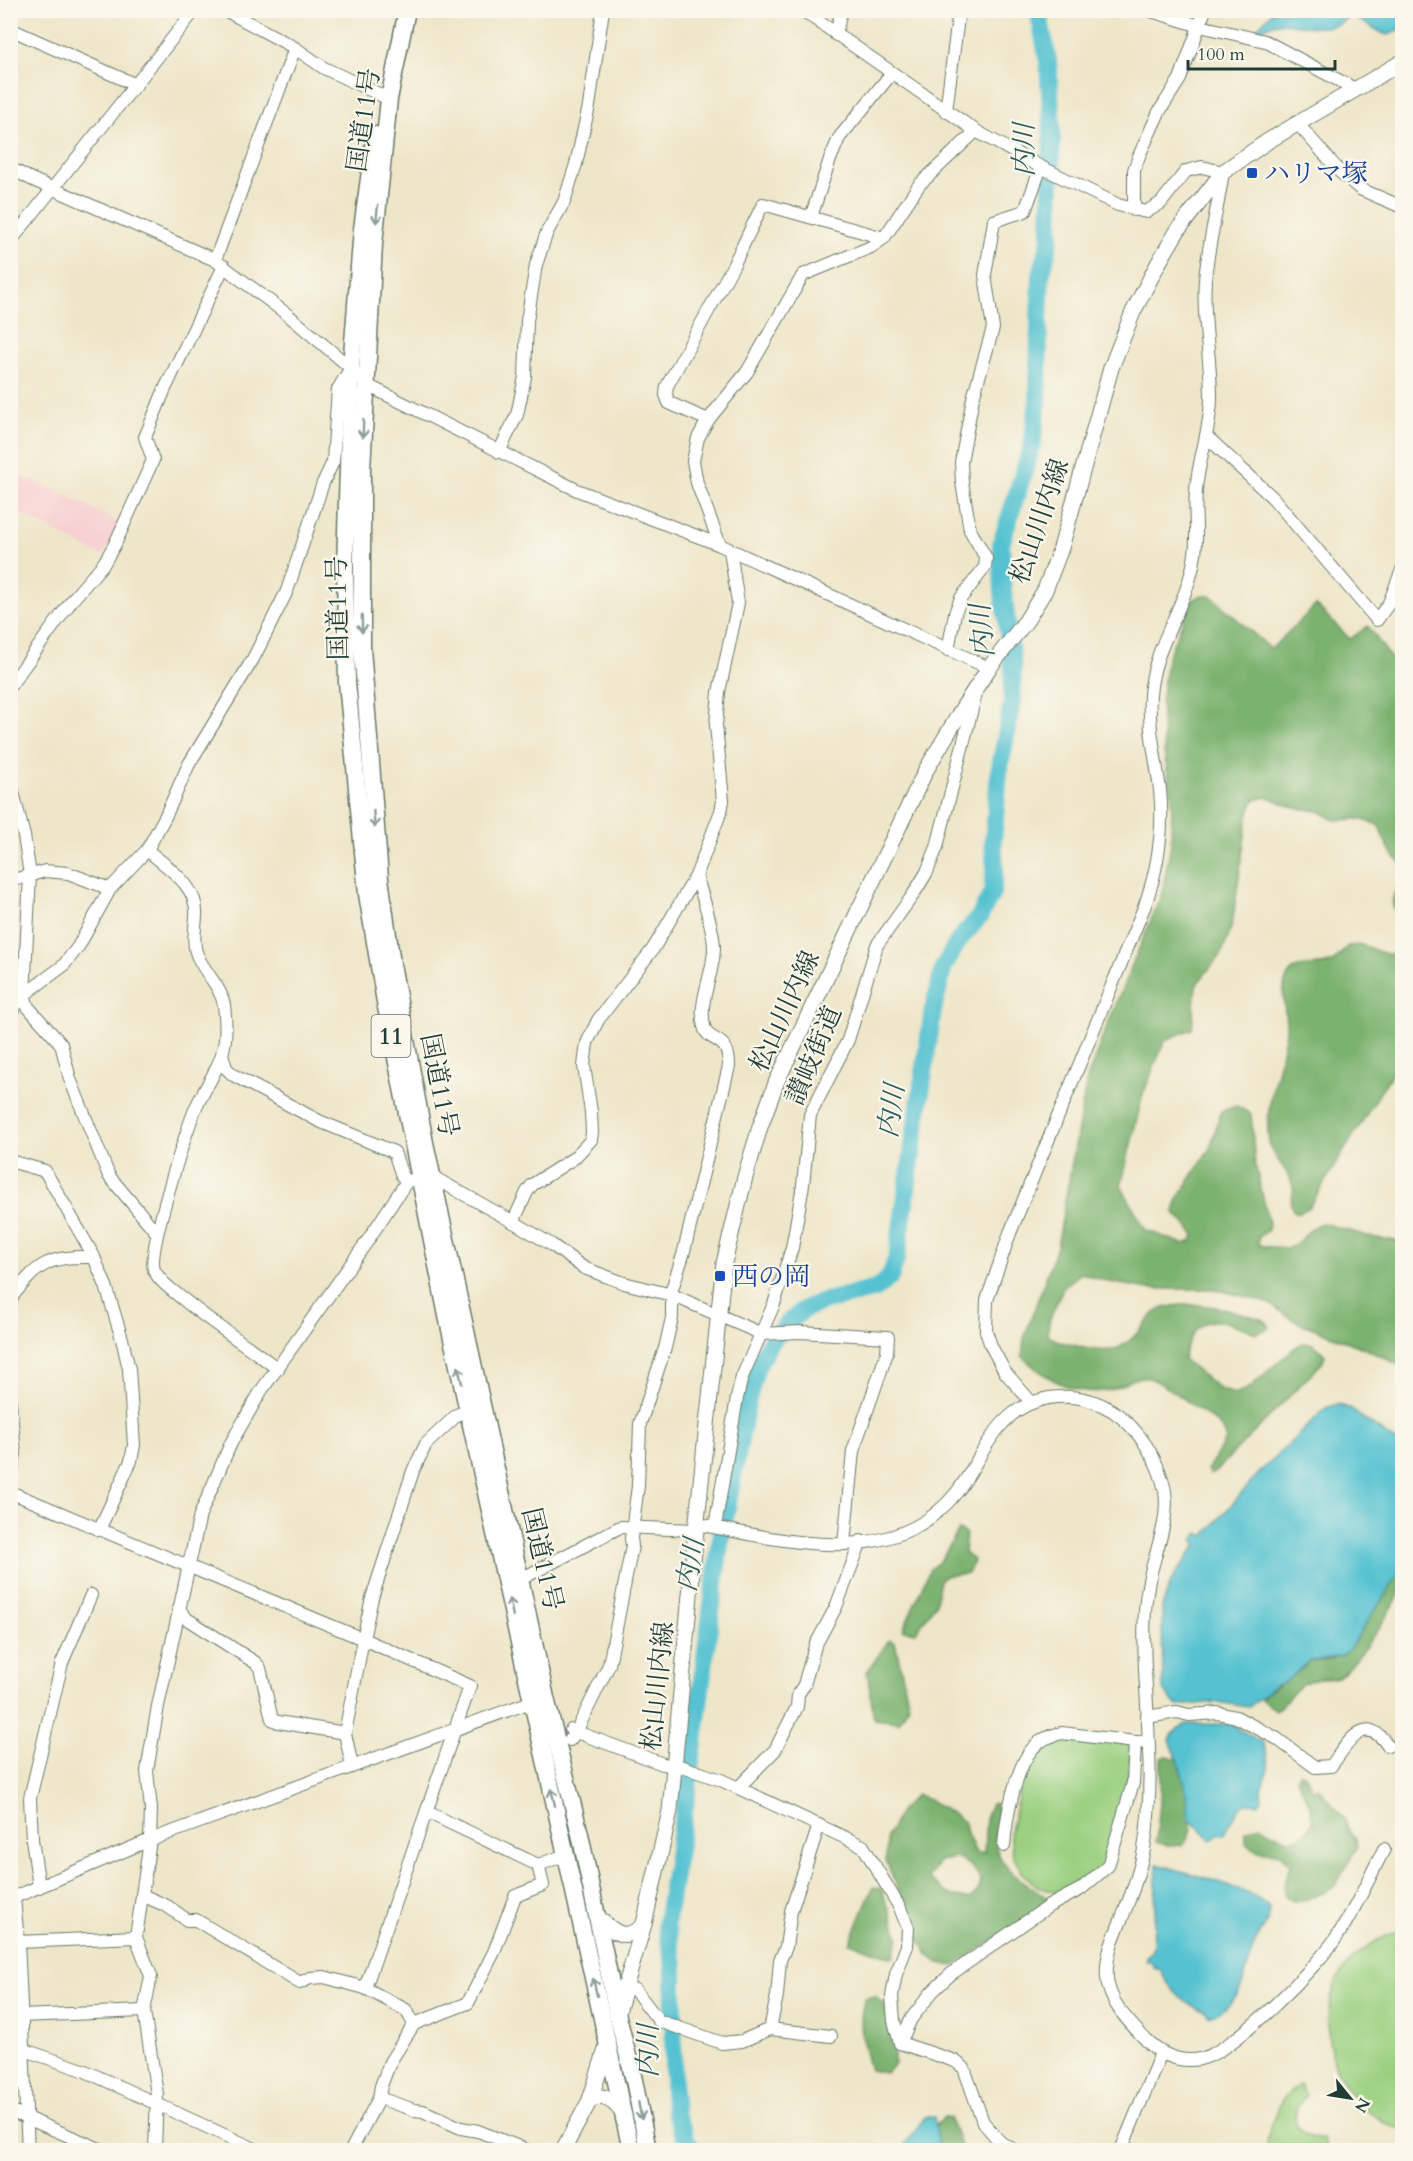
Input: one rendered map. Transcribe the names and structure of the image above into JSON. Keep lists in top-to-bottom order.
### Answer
{
  "streets": {
    "highway": ["国道11号", "11"],
    "main road": ["松山川内線"],
    "street": ["讃岐街道"]
  },
  "crossings": [
    ["国道11号", "松山川内線"],
    ["松山川内線", "讃岐街道"]
  ],
  "water": ["内川"],
  "places": {
    "transit": ["ハリマ塚", "西の岡"]
  },
  "scale_bar": "100 m",
  "north": "bottom right"
}
